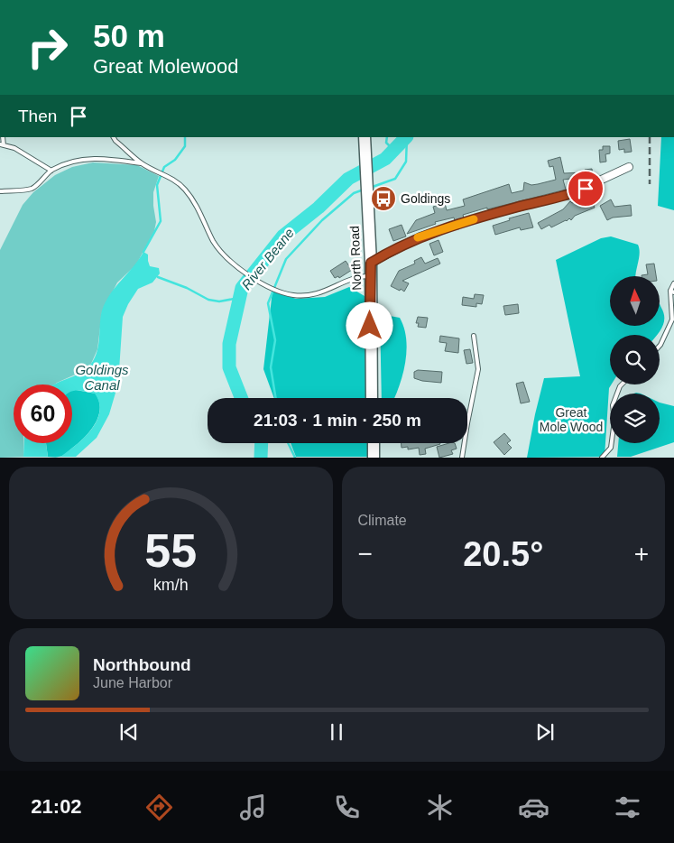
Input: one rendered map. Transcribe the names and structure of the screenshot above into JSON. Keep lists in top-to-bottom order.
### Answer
{
  "streets": {
    "main road": ["North Road"]
  },
  "water": ["River Beane", "Goldings Canal"],
  "parks": ["Great Mole Wood"],
  "places": {
    "bus stop": ["Goldings"]
  },
  "north": "top",
  "page": {
    "turn": ["50 m", "Great Molewood"],
    "then": "Then",
    "limit": "60",
    "trip": "21:03 · 1 min · 250 m",
    "tile": "Climate",
    "heat": ["−", "20.5°", "+"],
    "song": ["Northbound", "June Harbor"],
    "tabs": "21:02",
    "gauge": ["55", "km/h"]
  }
}
